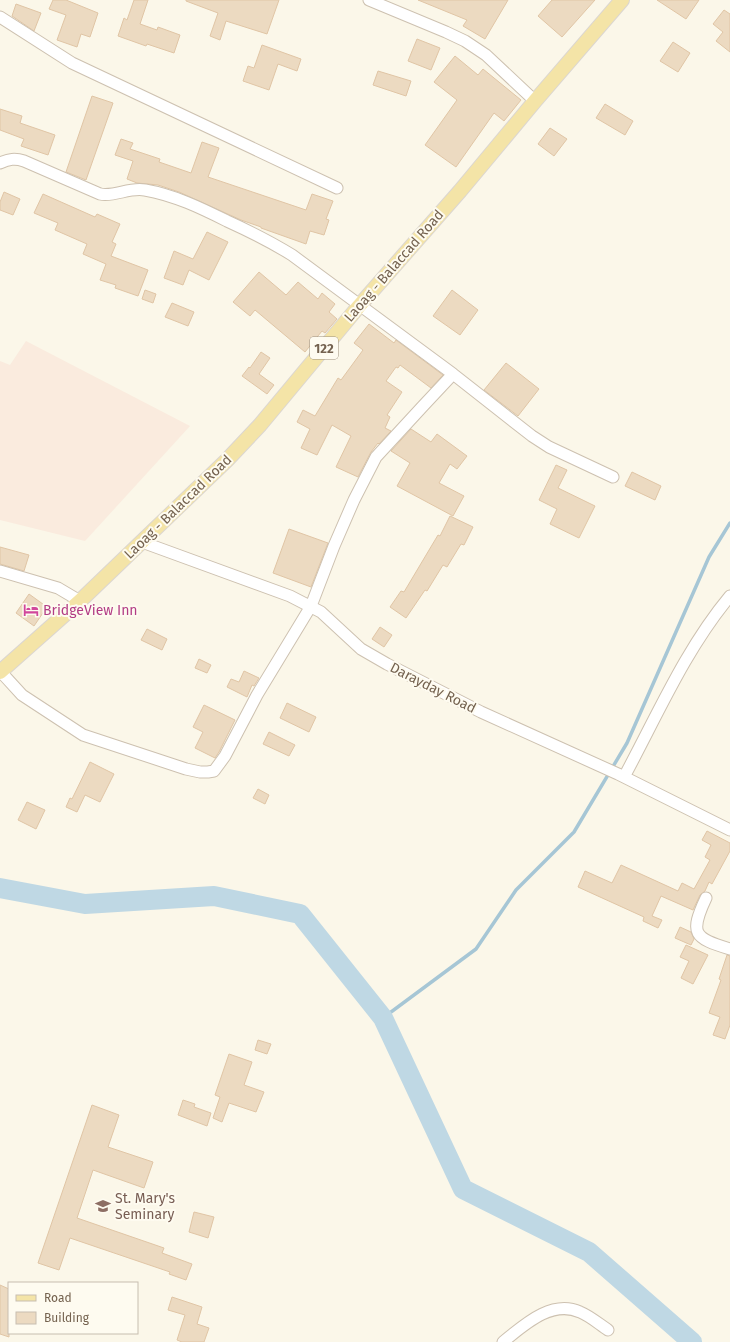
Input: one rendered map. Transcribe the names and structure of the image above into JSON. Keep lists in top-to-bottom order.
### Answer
{
  "streets": {
    "main road": ["Laoag - Balaccad Road", "122"],
    "street": ["Darayday Road"]
  },
  "crossings": [
    ["Laoag - Balaccad Road", "Darayday Road"]
  ],
  "places": {
    "hotel": ["BridgeView Inn"],
    "school or university": ["St. Mary's Seminary"]
  },
  "legend": ["Road", "Building"]
}
